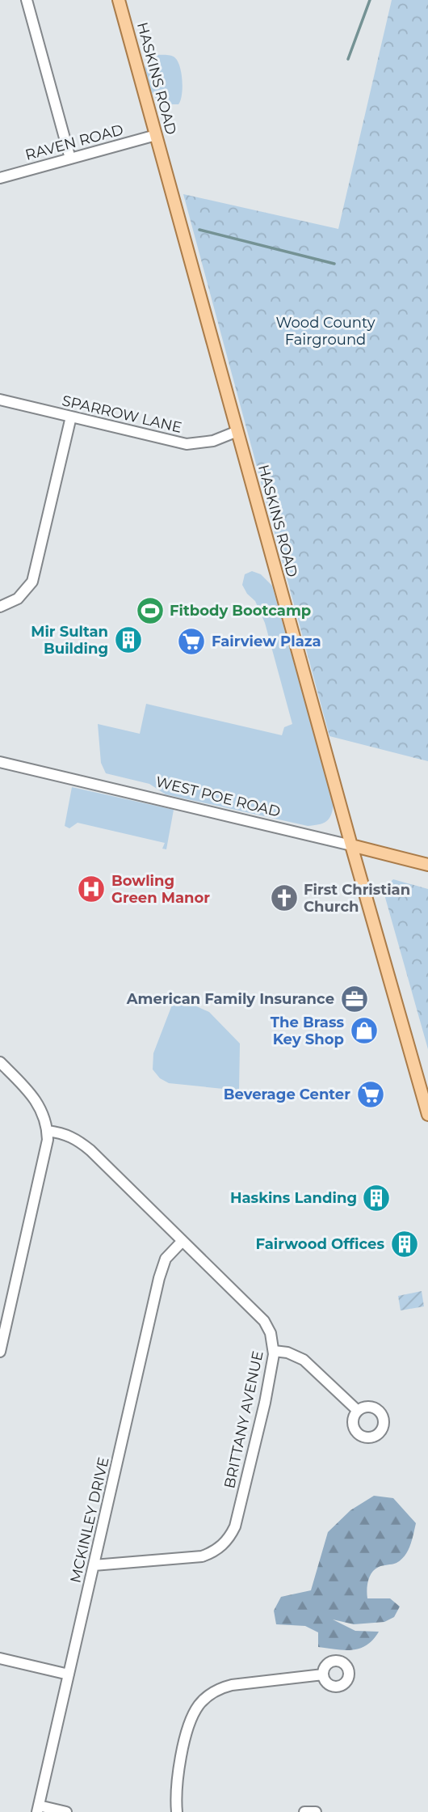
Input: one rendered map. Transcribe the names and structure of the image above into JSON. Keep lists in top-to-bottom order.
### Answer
{
  "streets": {
    "main road": ["HASKINS ROAD", "WEST POE ROAD"],
    "street": [
      "RAVEN ROAD",
      "SPARROW LANE",
      "BRITTANY AVENUE",
      "MCKINLEY DRIVE"
    ]
  },
  "crossings": [
    ["HASKINS ROAD", "RAVEN ROAD"],
    ["HASKINS ROAD", "SPARROW LANE"],
    ["HASKINS ROAD", "WEST POE ROAD"],
    ["BRITTANY AVENUE", "MCKINLEY DRIVE"]
  ],
  "parks": ["Wood County Fairground"],
  "places": {
    "sports": ["Fitbody Bootcamp"],
    "building": ["Mir Sultan Building", "Haskins Landing", "Fairwood Offices"],
    "supermarket": ["Fairview Plaza", "Beverage Center"],
    "hospital": ["Bowling Green Manor"],
    "church": ["First Christian Church"],
    "office": ["American Family Insurance"],
    "shop": ["The Brass Key Shop"]
  }
}
